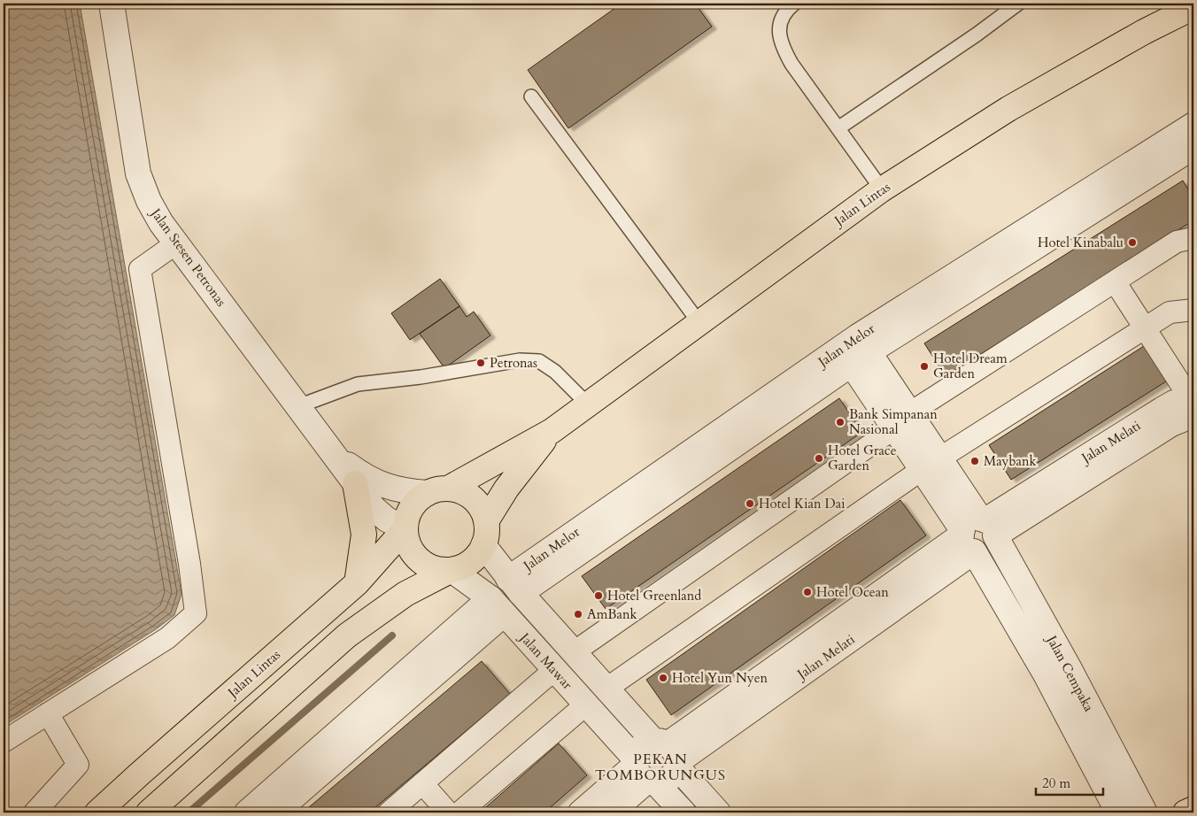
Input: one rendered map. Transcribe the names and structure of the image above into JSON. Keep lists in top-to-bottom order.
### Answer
{
  "streets": {
    "main road": ["Jalan Lintas"],
    "street": [
      "Jalan Stesen Petronas",
      "Jalan Melor",
      "Jalan Melati",
      "Jalan Mawar",
      "Jalan Cempaka"
    ]
  },
  "crossings": [
    ["Jalan Lintas", "Jalan Stesen Petronas"],
    ["Jalan Lintas", "Jalan Mawar"],
    ["Jalan Stesen Petronas", "Jalan Mawar"],
    ["Jalan Melor", "Jalan Mawar"],
    ["Jalan Melor", "Jalan Cempaka"],
    ["Jalan Melati", "Jalan Mawar"],
    ["Jalan Melati", "Jalan Cempaka"]
  ],
  "districts": ["PEKAN TOMBORUNGUS"],
  "places": [
    "Hotel Kinabalu",
    "Petronas",
    "Hotel Dream Garden",
    "Bank Simpanan Nasional",
    "Hotel Grace Garden",
    "Maybank",
    "Hotel Kian Dai",
    "Hotel Ocean",
    "Hotel Greenland",
    "AmBank",
    "Hotel Yun Nyen"
  ],
  "scale_bar": "20 m"
}
